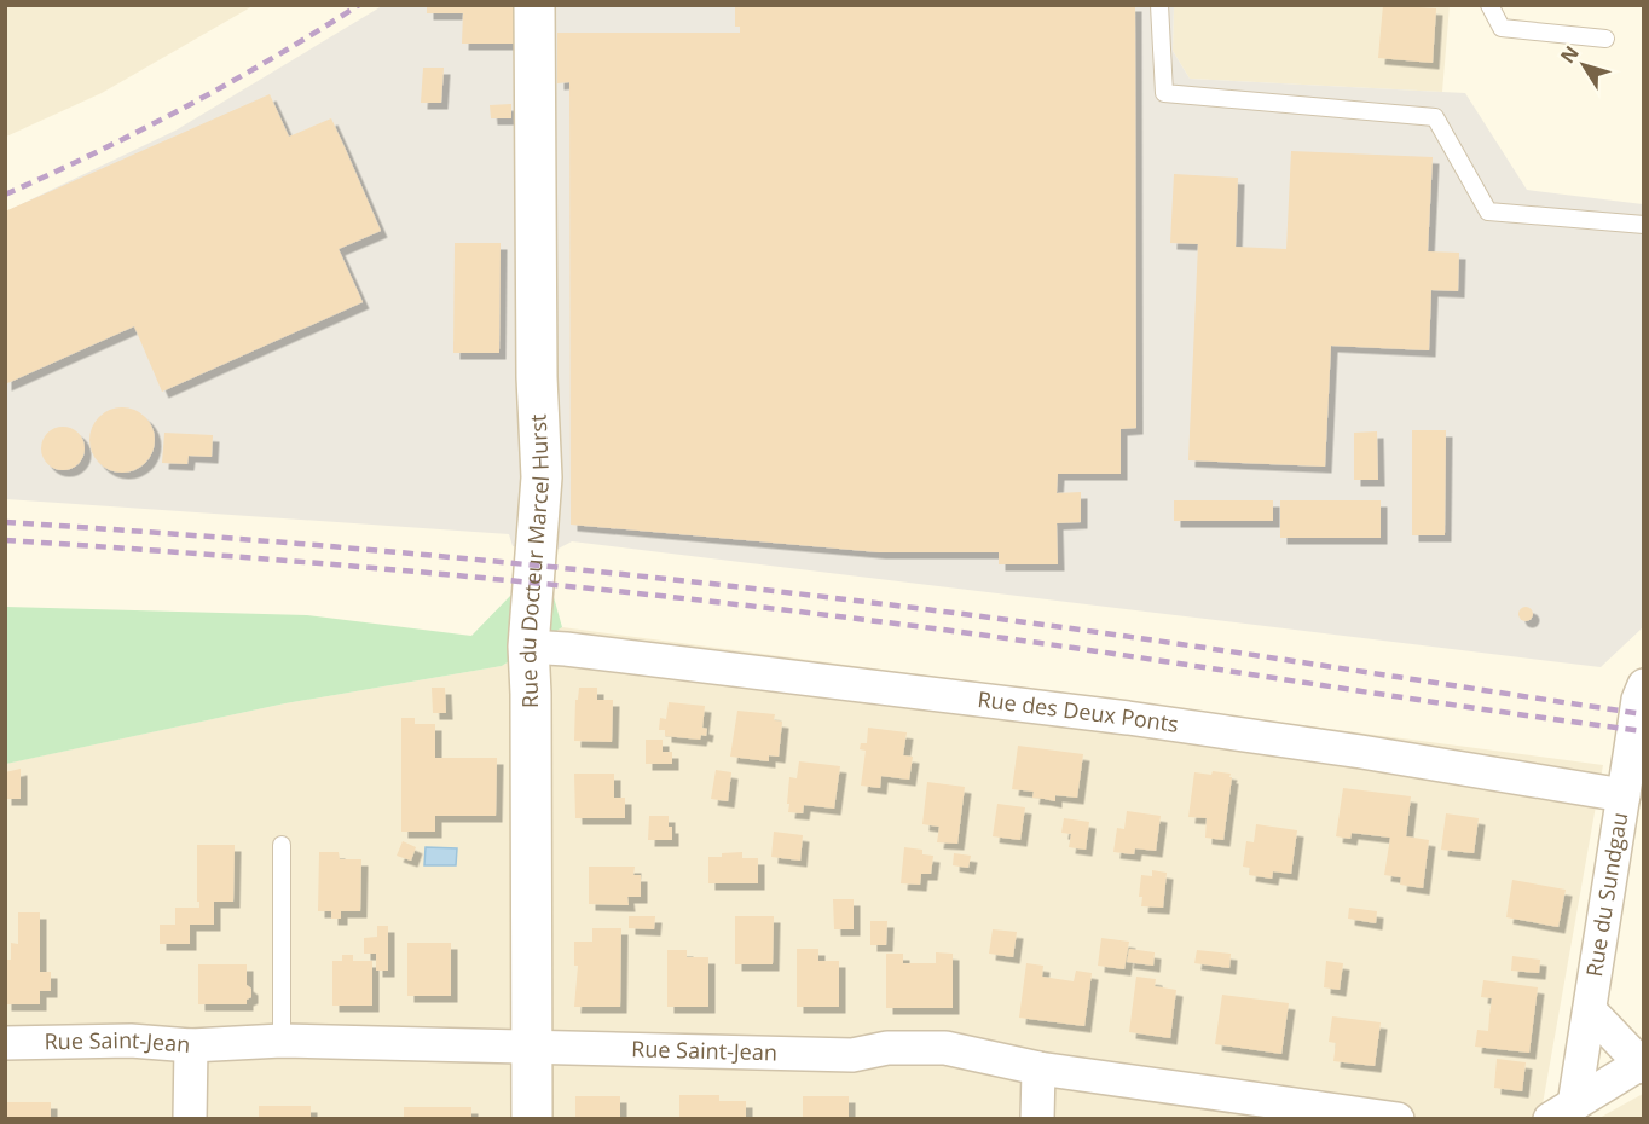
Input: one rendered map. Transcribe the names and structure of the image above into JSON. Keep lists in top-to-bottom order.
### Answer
{
  "streets": {
    "street": [
      "Rue du Docteur Marcel Hurst",
      "Rue des Deux Ponts",
      "Rue du Sundgau",
      "Rue Saint-Jean"
    ]
  },
  "crossings": [
    ["Rue du Docteur Marcel Hurst", "Rue des Deux Ponts"],
    ["Rue du Docteur Marcel Hurst", "Rue Saint-Jean"],
    ["Rue des Deux Ponts", "Rue du Sundgau"]
  ],
  "north": "top left"
}
